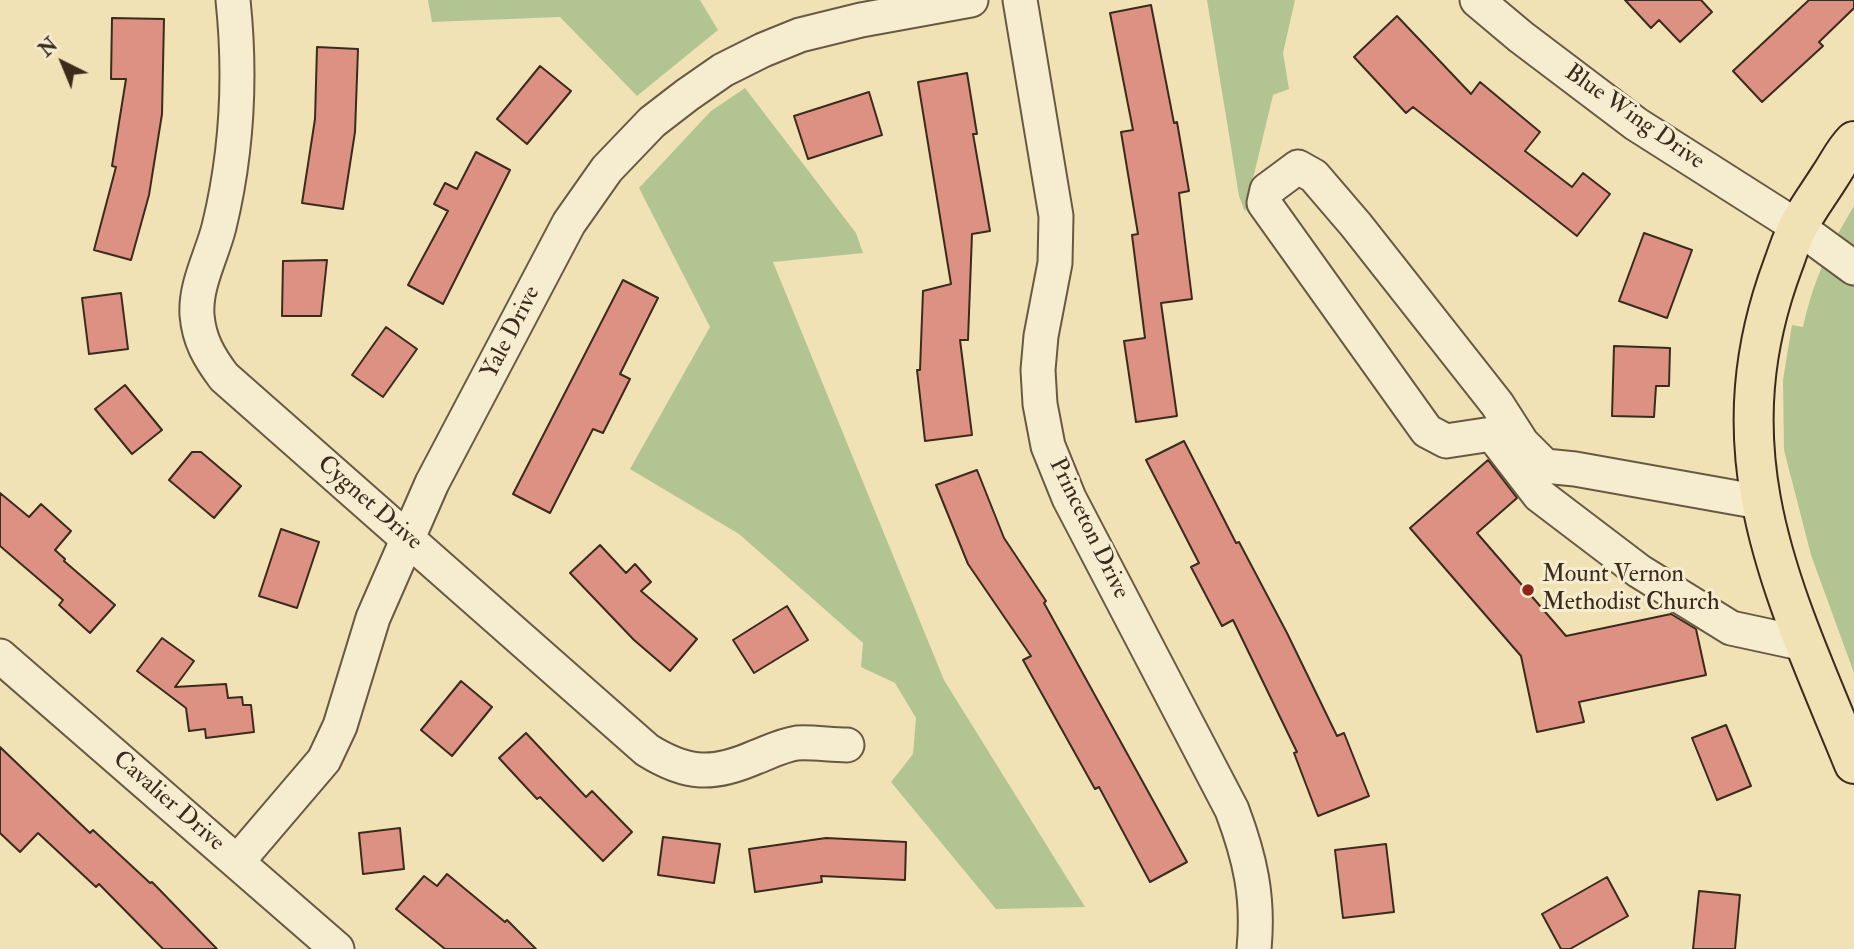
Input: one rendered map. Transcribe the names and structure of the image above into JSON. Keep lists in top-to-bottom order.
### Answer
{
  "streets": {
    "street": [
      "Blue Wing Drive",
      "Yale Drive",
      "Cygnet Drive",
      "Princeton Drive",
      "Cavalier Drive"
    ]
  },
  "crossings": [
    ["Yale Drive", "Cygnet Drive"],
    ["Yale Drive", "Cavalier Drive"]
  ],
  "places": ["Mount Vernon Methodist Church"],
  "north": "top left"
}
